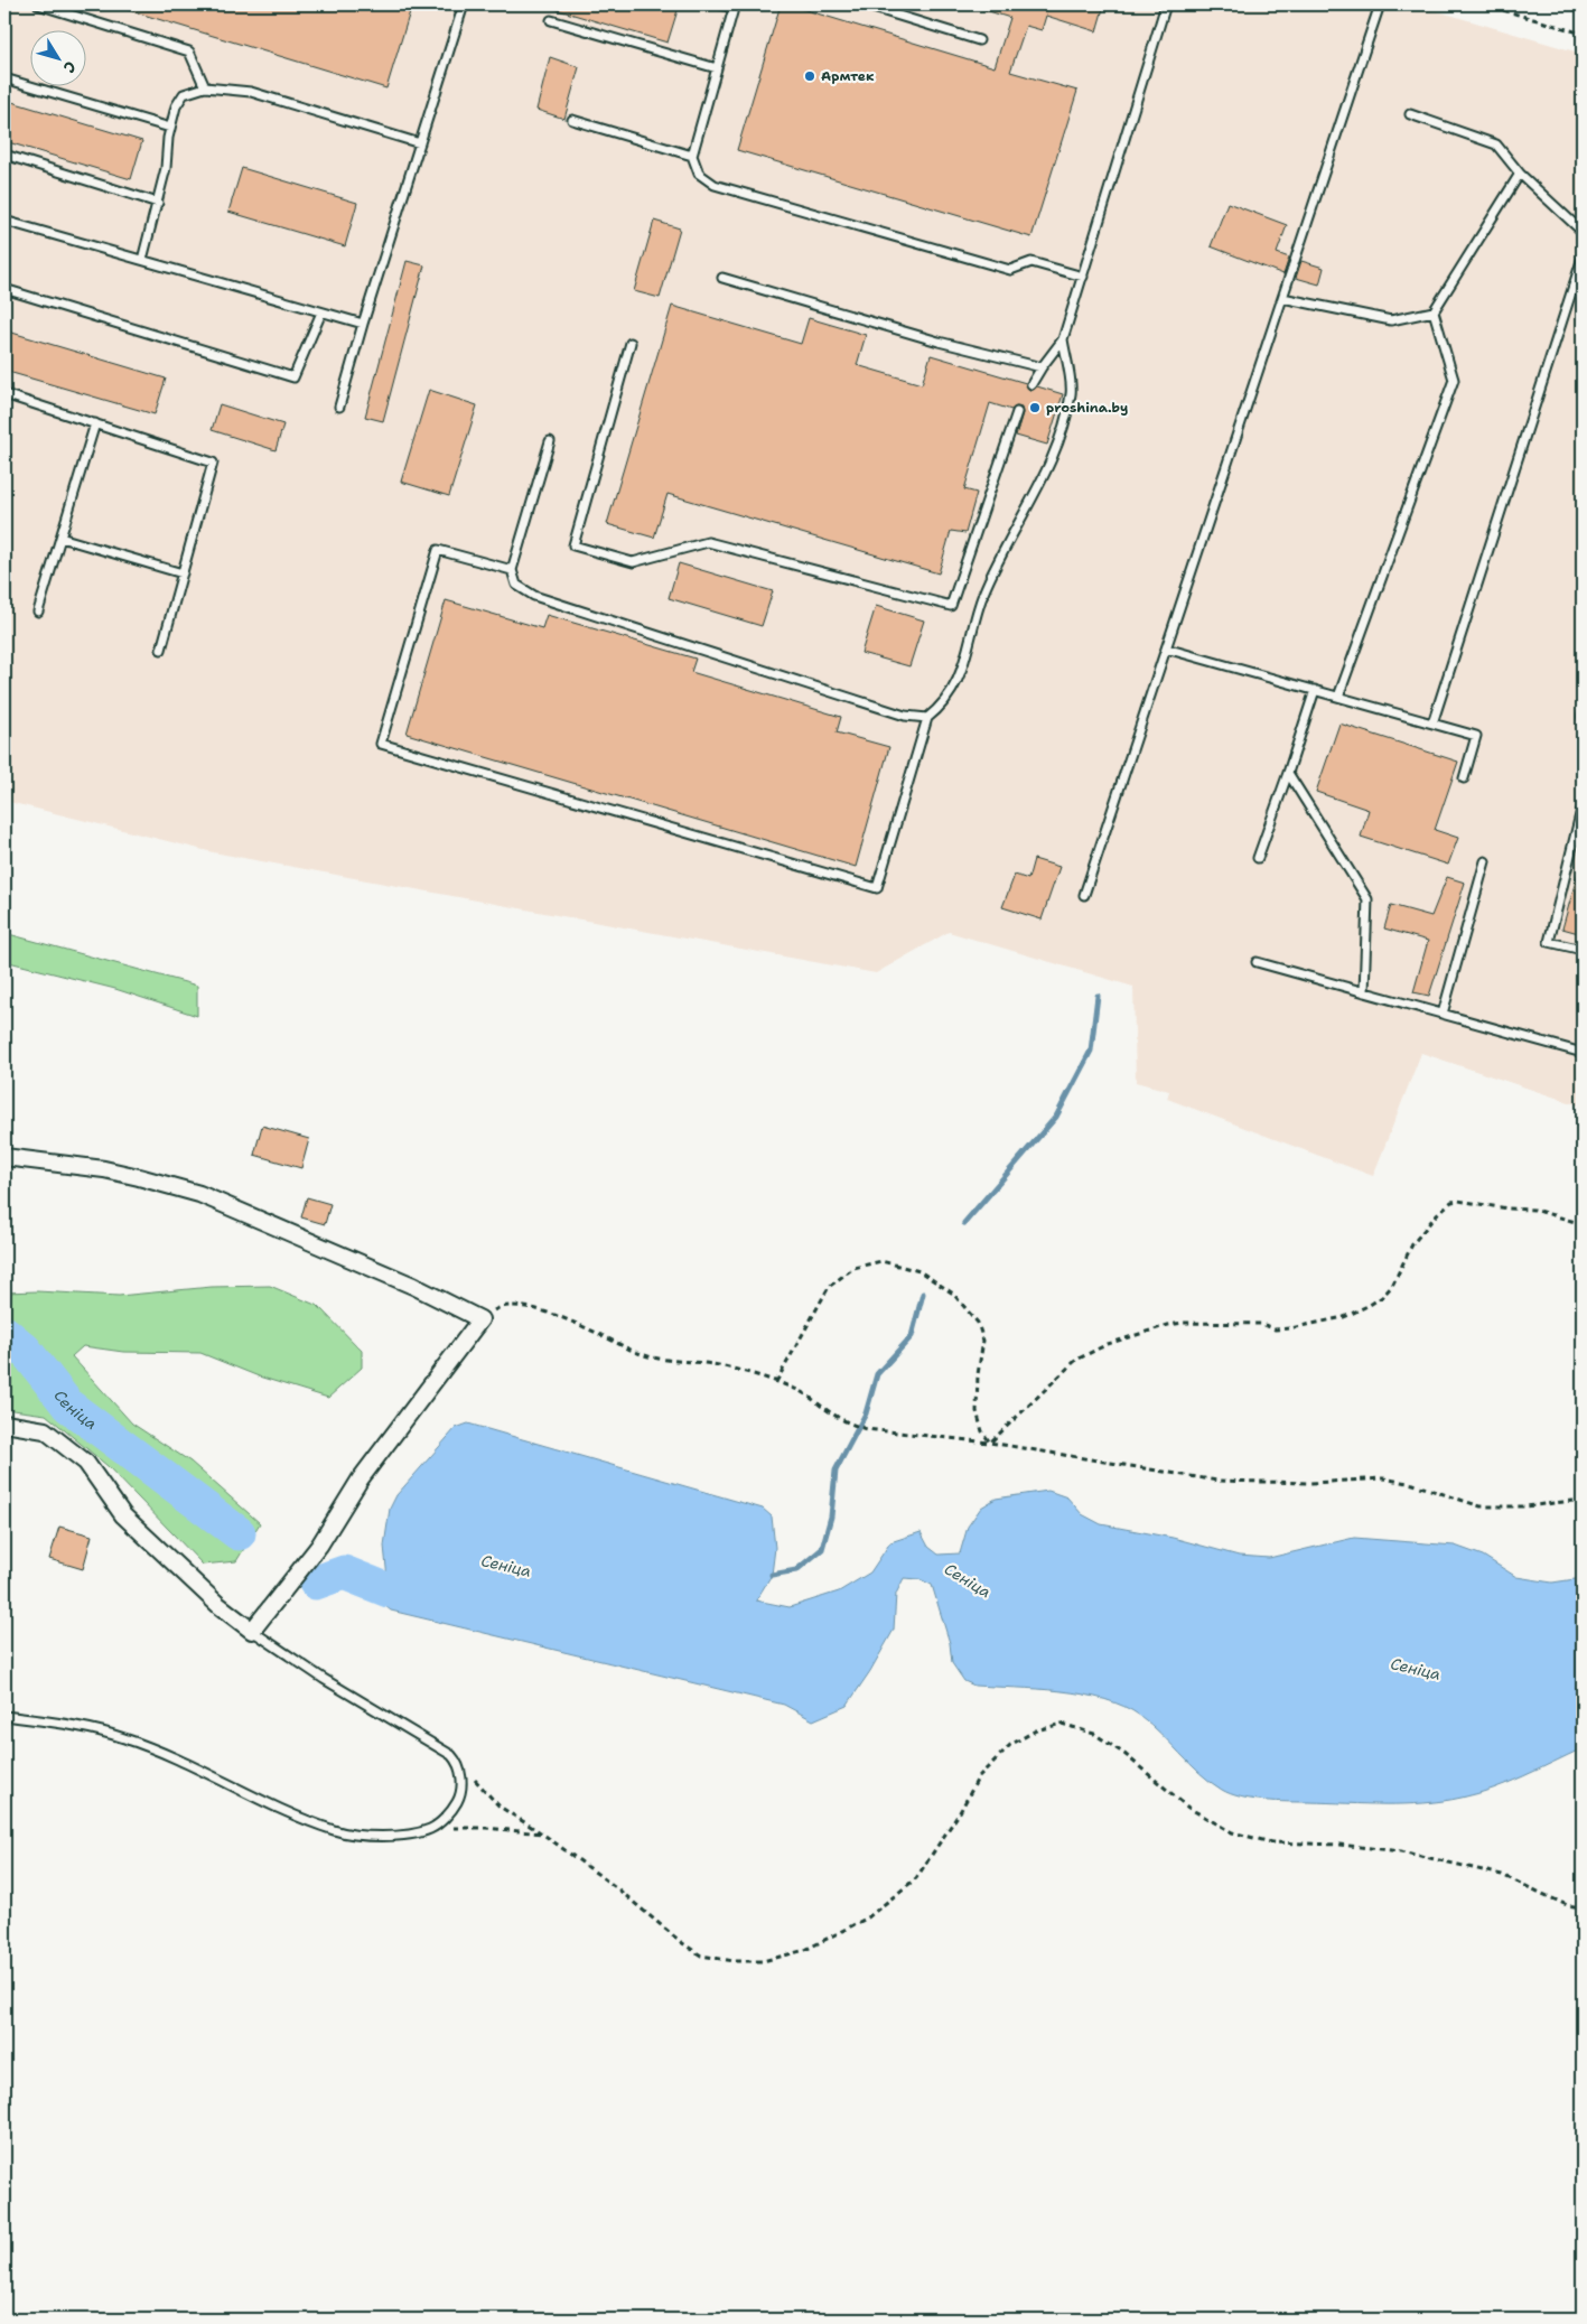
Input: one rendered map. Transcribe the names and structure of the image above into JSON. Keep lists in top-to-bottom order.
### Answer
{
  "water": ["Сеніца"],
  "places": ["Армтек", "proshina.by"],
  "north": "bottom right"
}
